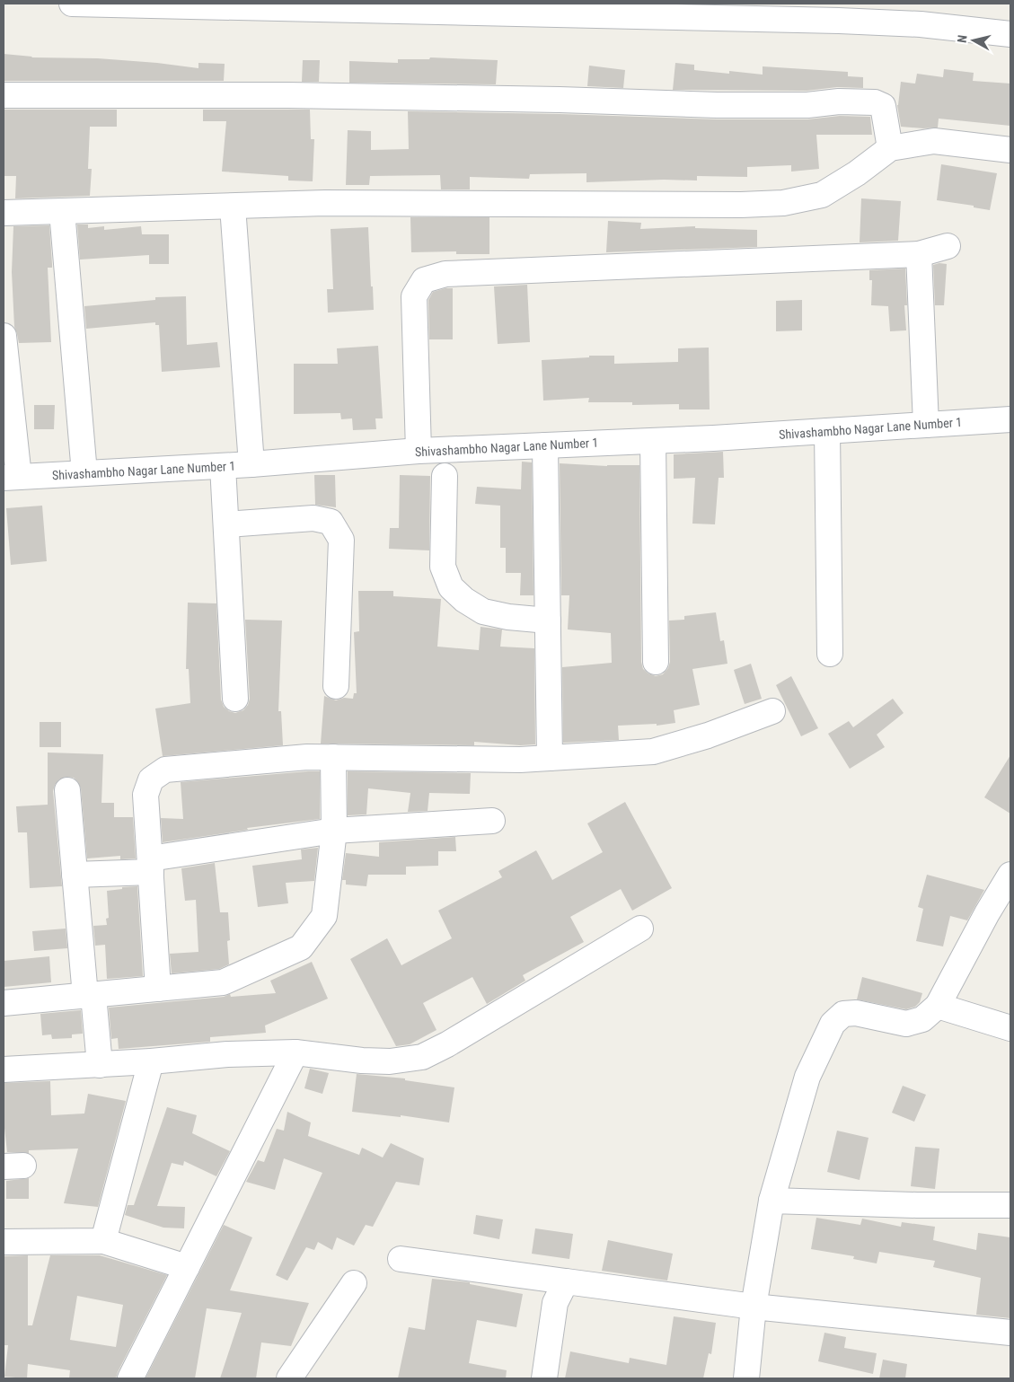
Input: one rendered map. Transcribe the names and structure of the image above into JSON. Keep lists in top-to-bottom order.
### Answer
{
  "streets": {
    "street": ["Shivashambho Nagar Lane Number 1"]
  },
  "north": "left"
}
